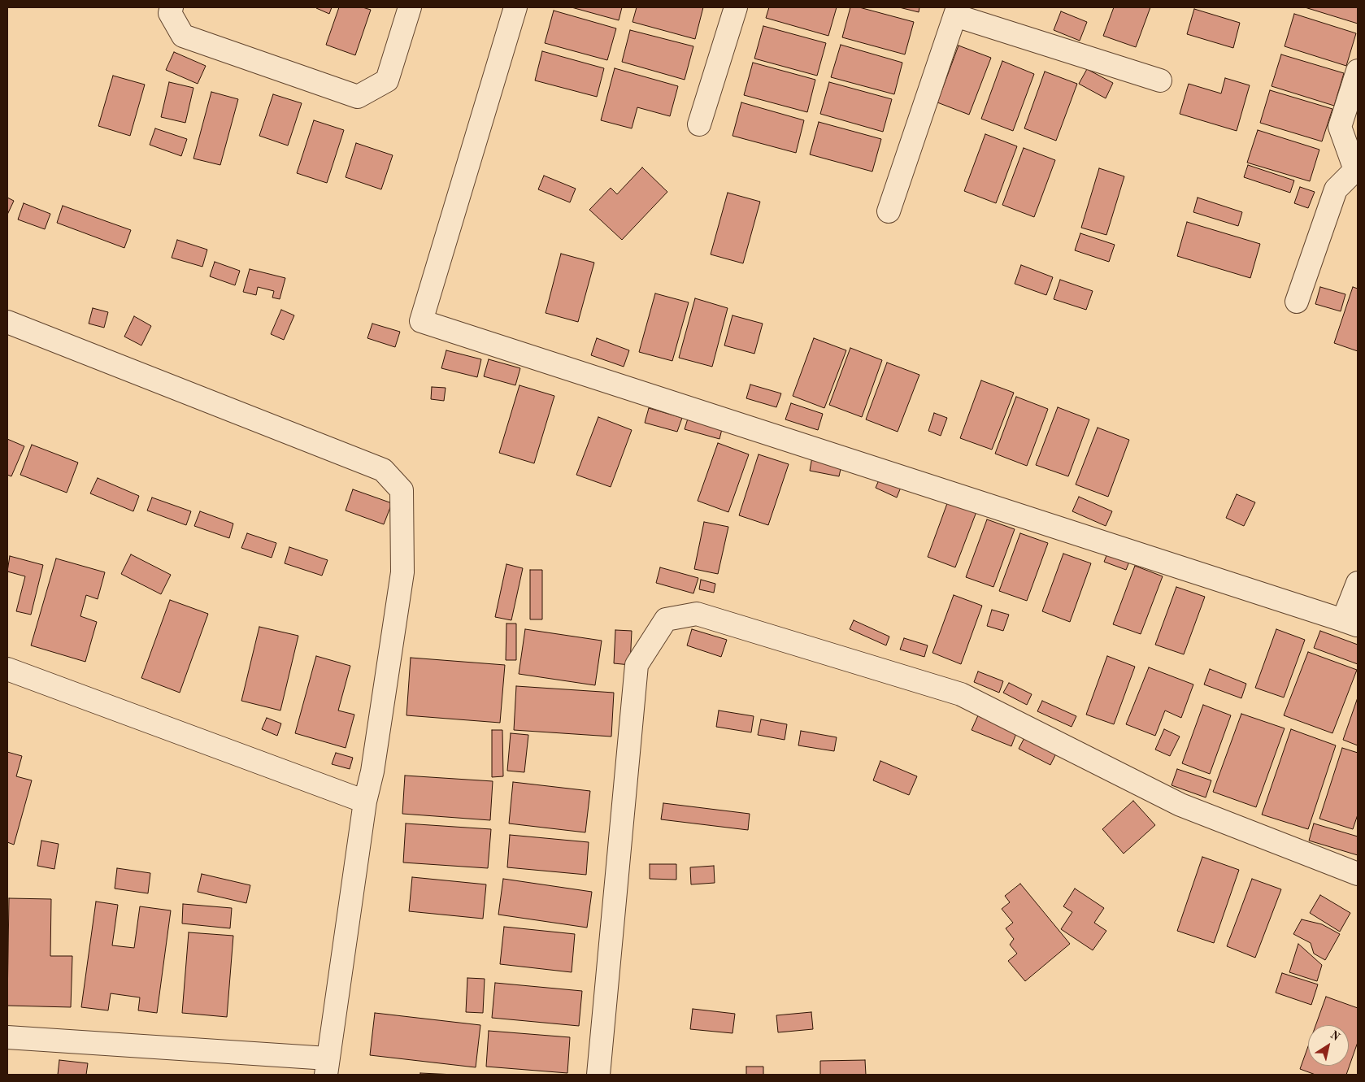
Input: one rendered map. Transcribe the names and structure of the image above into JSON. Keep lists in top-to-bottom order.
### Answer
{
  "north": "top right"
}
